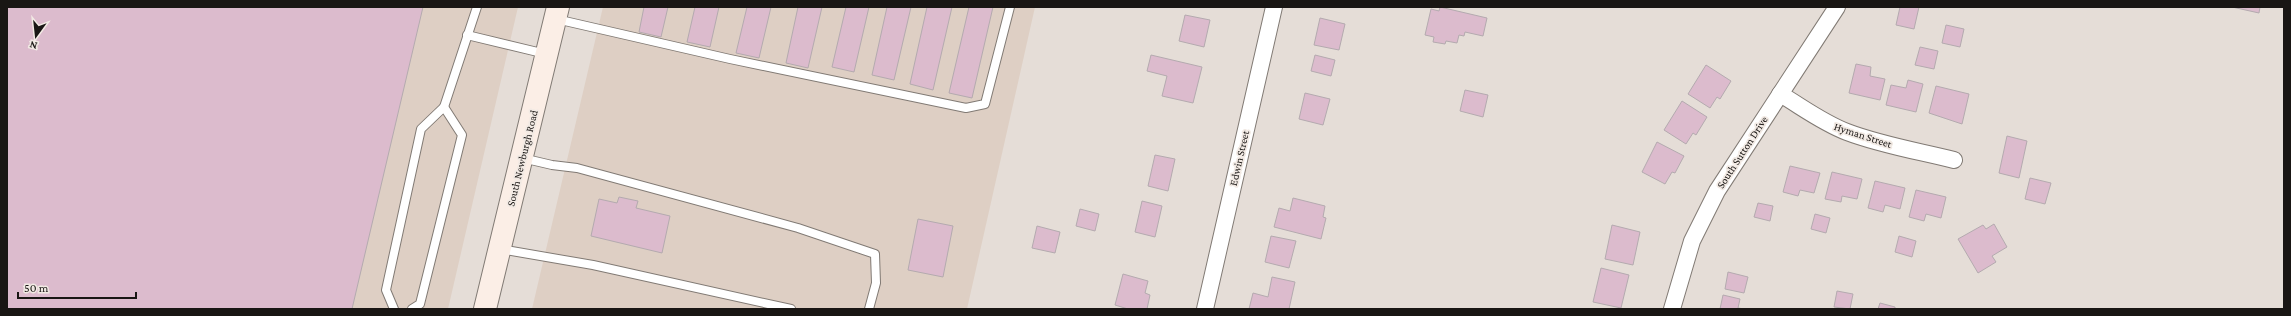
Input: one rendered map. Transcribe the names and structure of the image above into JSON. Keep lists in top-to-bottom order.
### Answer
{
  "streets": {
    "main road": ["South Newburgh Road"],
    "street": ["Hyman Street", "South Sutton Drive", "Edwin Street"]
  },
  "crossings": [
    ["Hyman Street", "South Sutton Drive"]
  ],
  "scale_bar": "50 m",
  "north": "bottom"
}
